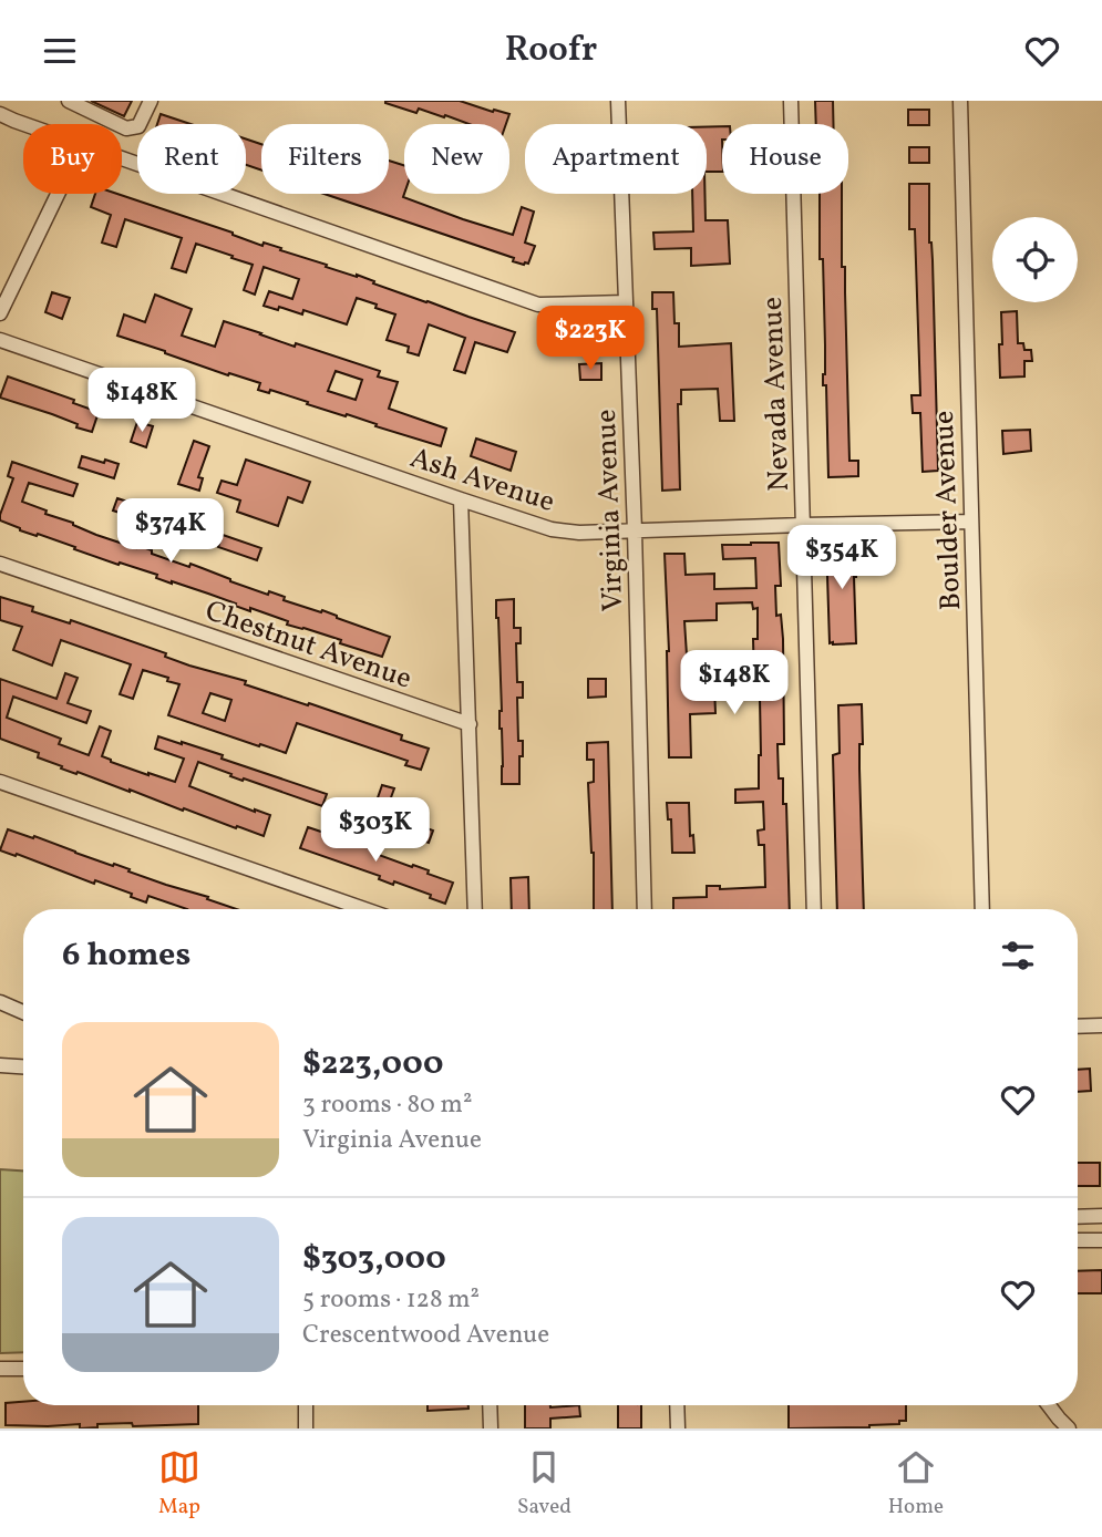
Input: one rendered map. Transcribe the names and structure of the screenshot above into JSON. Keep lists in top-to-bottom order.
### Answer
{
  "streets": {
    "street": [
      "Nevada Avenue",
      "Ash Avenue",
      "Virginia Avenue",
      "Boulder Avenue",
      "Chestnut Avenue"
    ]
  },
  "crossings": [
    ["Nevada Avenue", "Ash Avenue"],
    ["Ash Avenue", "Virginia Avenue"],
    ["Ash Avenue", "Boulder Avenue"]
  ],
  "page": {
    "header": "Roofr",
    "chip": [
      "Buy",
      "Rent",
      "Filters",
      "New",
      "Apartment",
      "House"
    ],
    "price": [
      "$223K",
      "$148K",
      "$374K",
      "$354K",
      "$148K",
      "$303K"
    ],
    "heading": "6 homes",
    "list": [
      {
        "name": "$223,000",
        "note": "3 rooms · 80 m² · Virginia Avenue"
      },
      {
        "name": "$303,000",
        "note": "5 rooms · 128 m² · Crescentwood Avenue"
      }
    ],
    "tabs": ["Map", "Saved", "Home"]
  }
}
